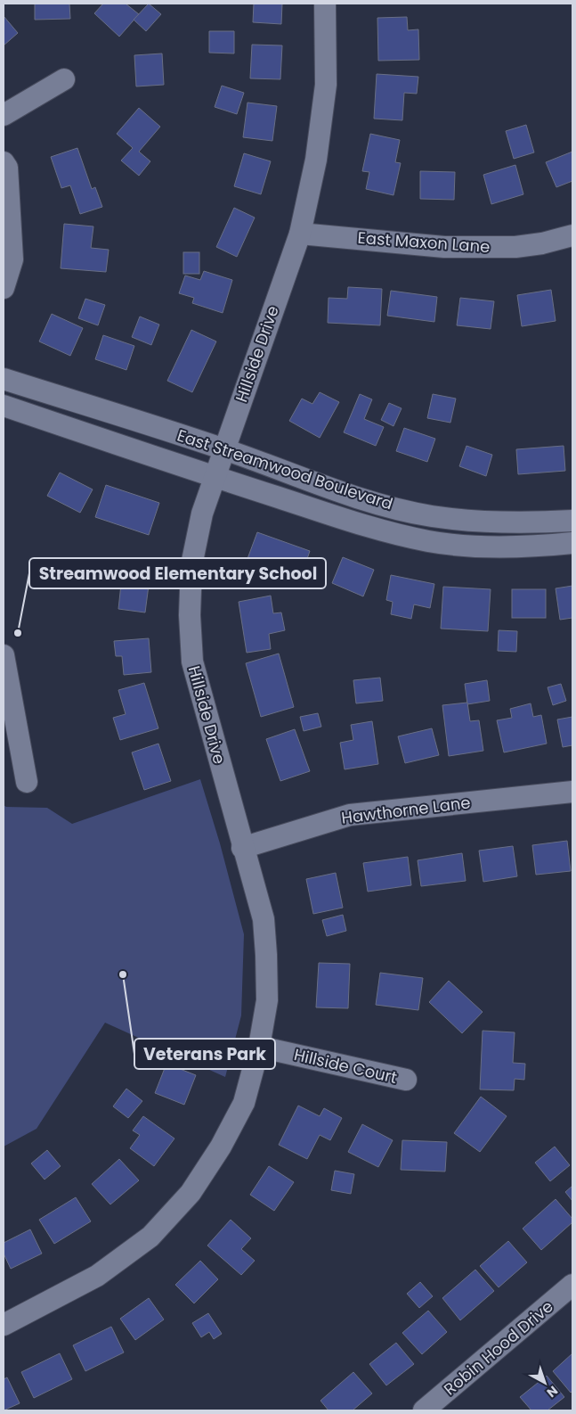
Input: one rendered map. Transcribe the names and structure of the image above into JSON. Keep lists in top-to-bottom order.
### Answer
{
  "streets": {
    "street": [
      "East Maxon Lane",
      "Hillside Drive",
      "East Streamwood Boulevard",
      "Hawthorne Lane",
      "Hillside Court",
      "Robin Hood Drive"
    ]
  },
  "crossings": [
    ["East Maxon Lane", "Hillside Drive"],
    ["Hillside Drive", "East Streamwood Boulevard"],
    ["Hillside Drive", "Hawthorne Lane"],
    ["Hillside Drive", "Hillside Court"]
  ],
  "places": ["Streamwood Elementary School", "Veterans Park"],
  "north": "bottom right"
}
